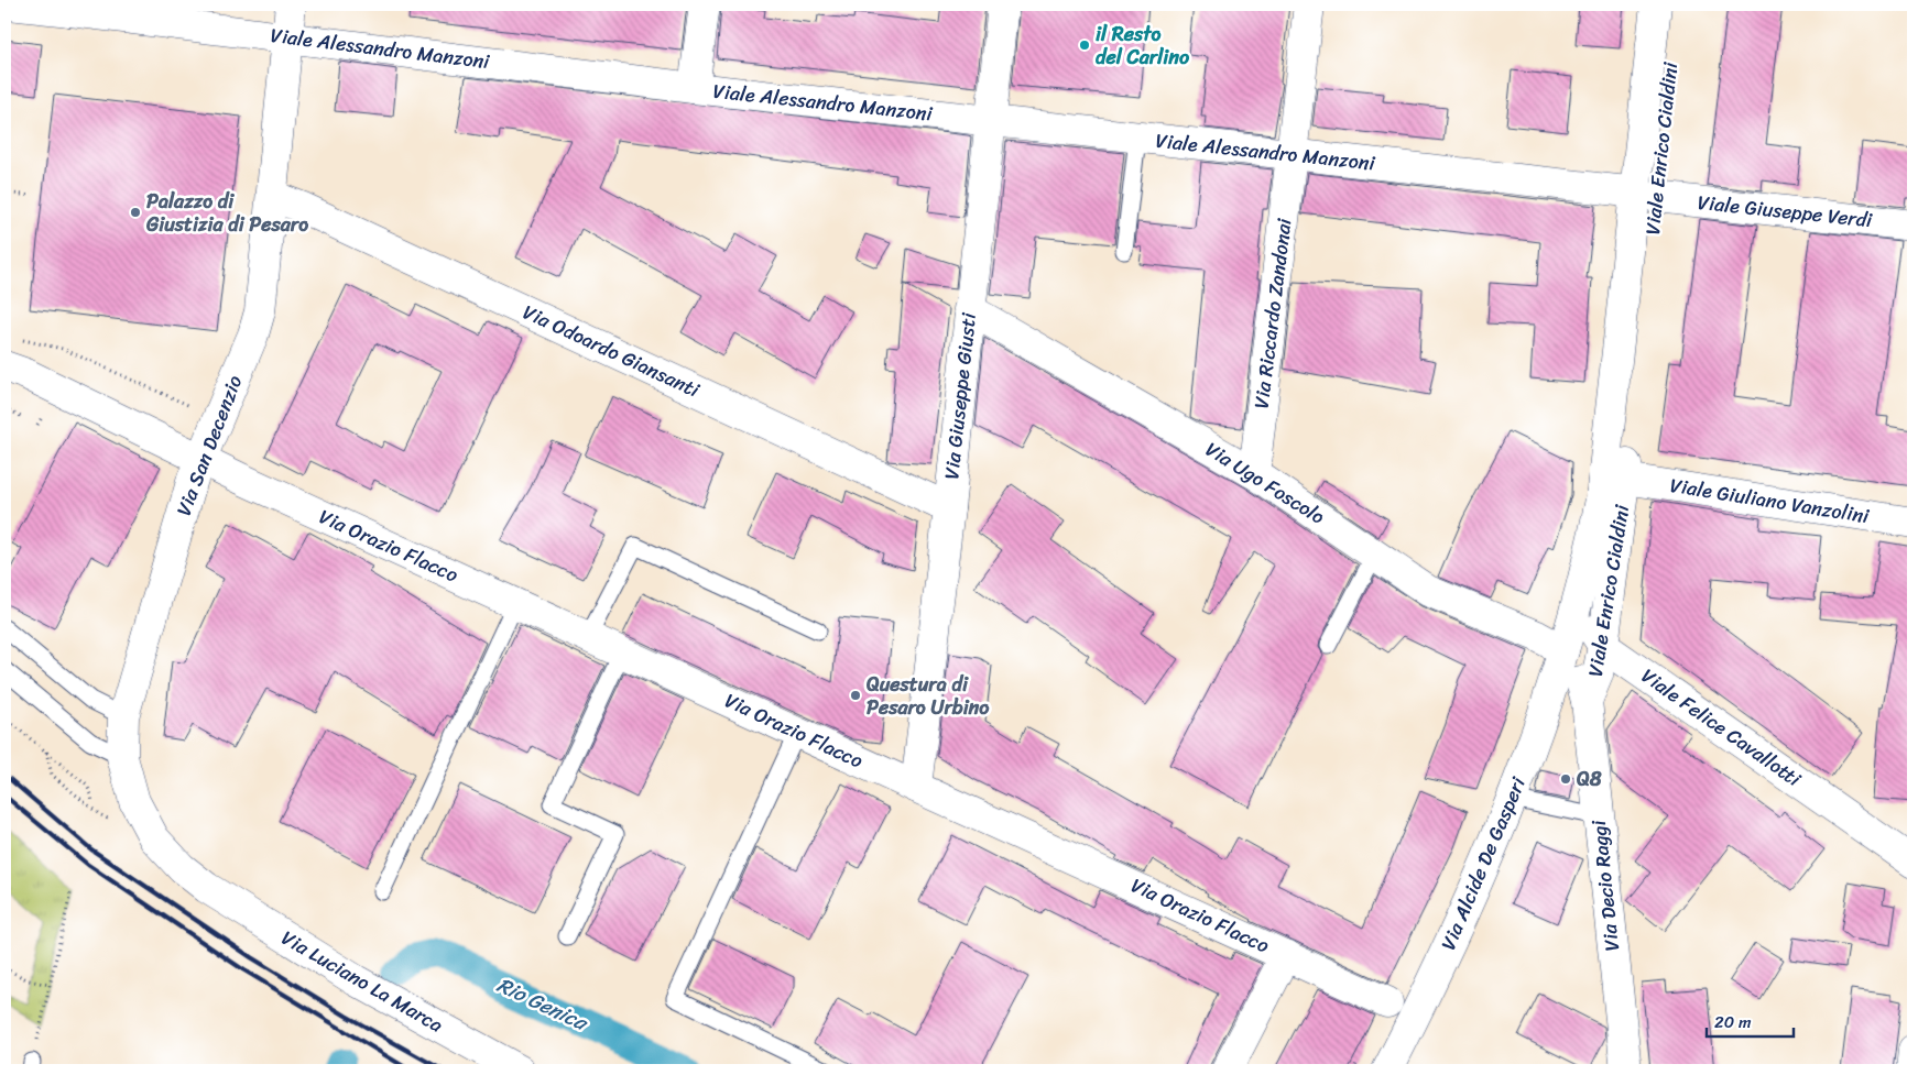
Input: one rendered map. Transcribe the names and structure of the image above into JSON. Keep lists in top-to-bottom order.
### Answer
{
  "streets": {
    "street": [
      "Viale Alessandro Manzoni",
      "Viale Enrico Cialdini",
      "Viale Giuseppe Verdi",
      "Via Riccardo Zandonai",
      "Via Odoardo Giansanti",
      "Via Giuseppe Giusti",
      "Via San Decenzio",
      "Via Ugo Foscolo",
      "Viale Giuliano Vanzolini",
      "Via Orazio Flacco",
      "Viale Felice Cavallotti",
      "Via Alcide De Gasperi",
      "Via Decio Raggi",
      "Via Luciano La Marca"
    ]
  },
  "crossings": [
    ["Viale Alessandro Manzoni", "Viale Enrico Cialdini"],
    ["Viale Alessandro Manzoni", "Viale Giuseppe Verdi"],
    ["Viale Alessandro Manzoni", "Via Riccardo Zandonai"],
    ["Viale Alessandro Manzoni", "Via Giuseppe Giusti"],
    ["Viale Alessandro Manzoni", "Via San Decenzio"],
    ["Viale Enrico Cialdini", "Viale Giuseppe Verdi"],
    ["Viale Enrico Cialdini", "Via Ugo Foscolo"],
    ["Viale Enrico Cialdini", "Viale Giuliano Vanzolini"],
    ["Viale Enrico Cialdini", "Viale Felice Cavallotti"],
    ["Viale Enrico Cialdini", "Via Alcide De Gasperi"],
    ["Viale Enrico Cialdini", "Via Decio Raggi"],
    ["Via Riccardo Zandonai", "Via Ugo Foscolo"],
    ["Via Odoardo Giansanti", "Via Giuseppe Giusti"],
    ["Via Odoardo Giansanti", "Via San Decenzio"],
    ["Via Giuseppe Giusti", "Via Ugo Foscolo"],
    ["Via Giuseppe Giusti", "Via Orazio Flacco"],
    ["Via San Decenzio", "Via Orazio Flacco"],
    ["Via San Decenzio", "Via Luciano La Marca"],
    ["Via Ugo Foscolo", "Via Alcide De Gasperi"]
  ],
  "water": ["Rio Genica"],
  "places": [
    "il Resto del Carlino",
    "Palazzo di Giustizia di Pesaro",
    "Questura di Pesaro Urbino",
    "Q8"
  ],
  "scale_bar": "20 m"
}
